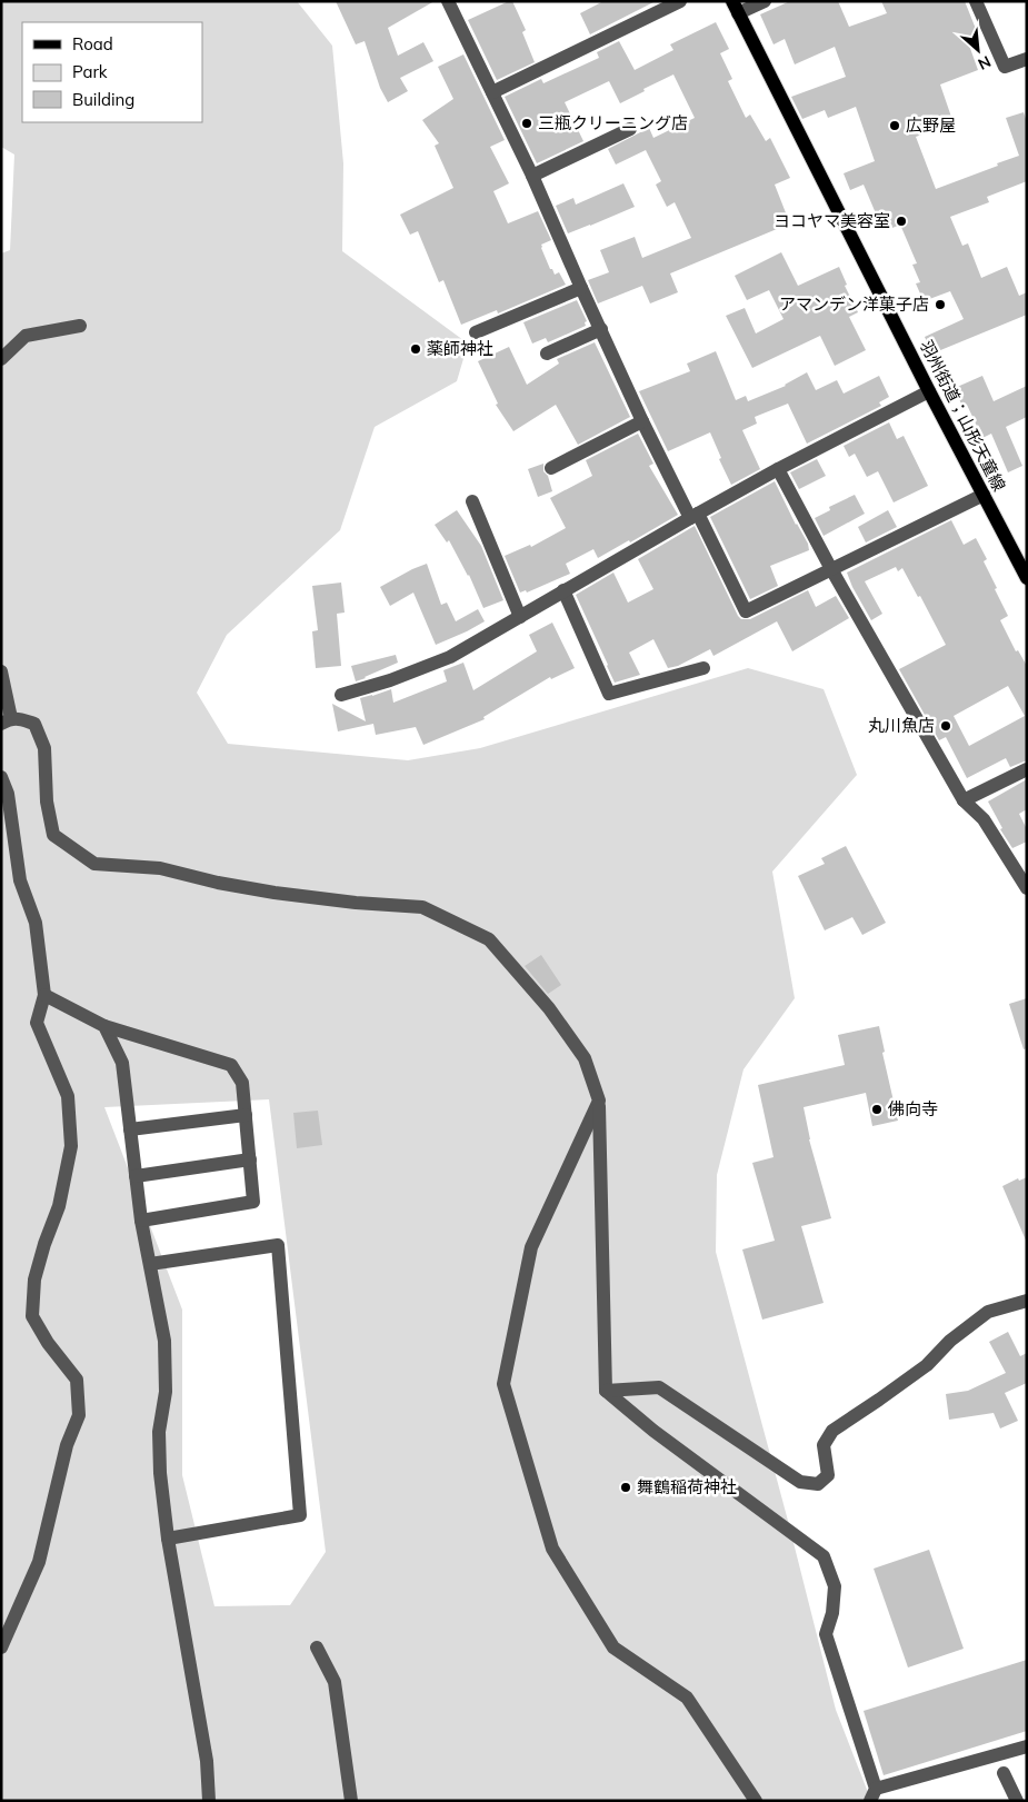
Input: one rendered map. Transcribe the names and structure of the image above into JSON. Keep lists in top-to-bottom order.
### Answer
{
  "streets": {
    "main road": ["羽州街道；山形天童線"]
  },
  "places": [
    "三瓶クリーニング店",
    "広野屋",
    "ヨコヤマ美容室",
    "アマンデン洋菓子店",
    "薬師神社",
    "丸川魚店",
    "佛向寺",
    "舞鶴稲荷神社"
  ],
  "legend": ["Road", "Park", "Building"],
  "north": "bottom right"
}
